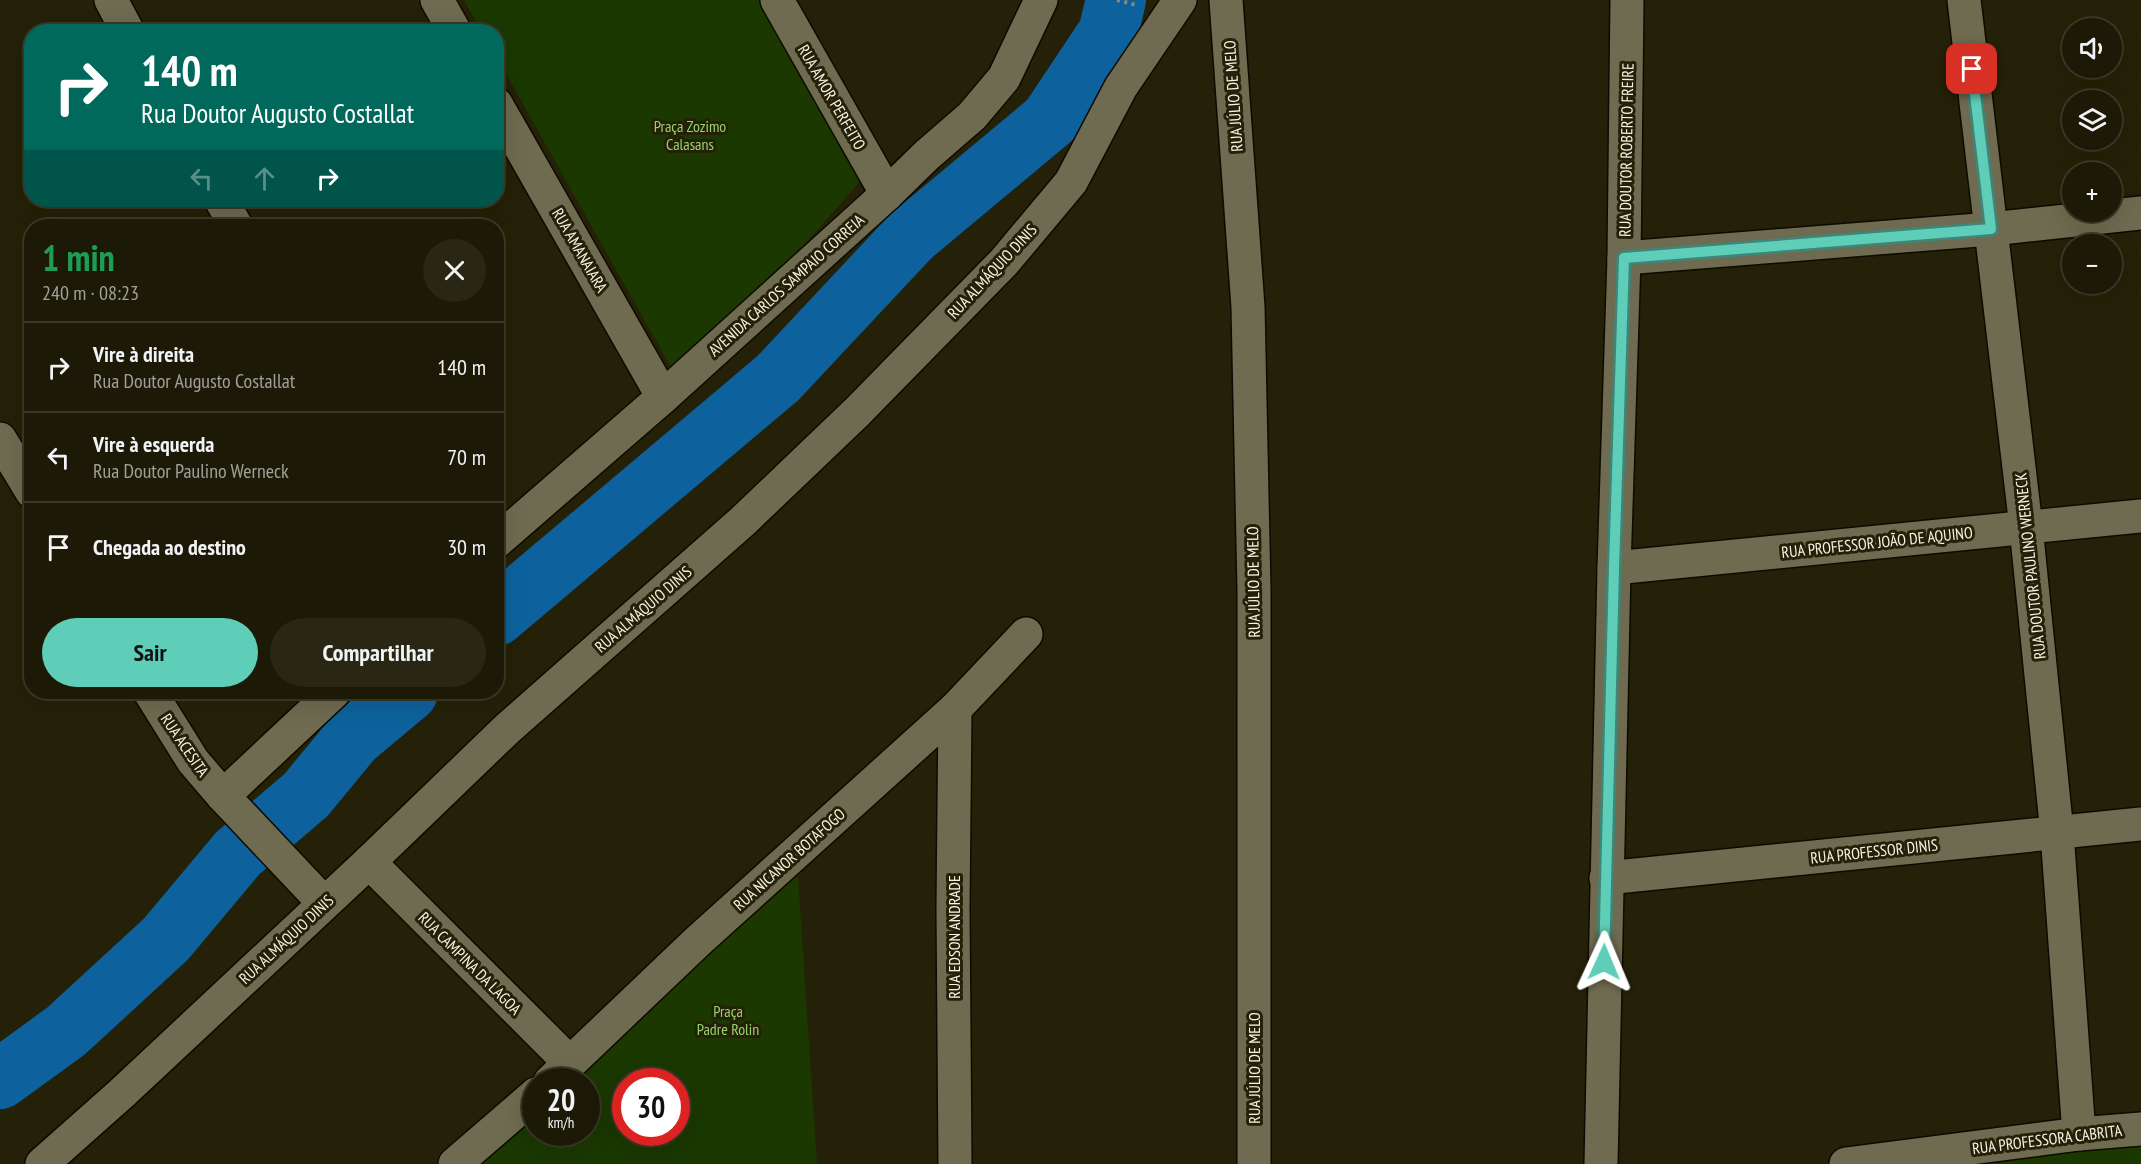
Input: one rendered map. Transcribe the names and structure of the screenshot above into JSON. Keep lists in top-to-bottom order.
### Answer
{
  "streets": {
    "street": [
      "RUA JÚLIO DE MELO",
      "RUA AMOR PERFEITO",
      "RUA DOUTOR ROBERTO FREIRE",
      "RUA AMANAIARA",
      "RUA ALMÁQUIO DINIS",
      "AVENIDA CARLOS SAMPAIO CORREIA",
      "RUA PROFESSOR JOÃO DE AQUINO",
      "RUA DOUTOR PAULINO WERNECK",
      "RUA ACESITA",
      "RUA PROFESSOR DINIS",
      "RUA NICANOR BOTAFOGO",
      "RUA EDSON ANDRADE",
      "RUA CAMPINA DA LAGOA",
      "RUA PROFESSORA CABRITA"
    ]
  },
  "crossings": [
    ["RUA AMOR PERFEITO", "AVENIDA CARLOS SAMPAIO CORREIA"],
    ["RUA DOUTOR ROBERTO FREIRE", "RUA PROFESSOR JOÃO DE AQUINO"],
    ["RUA DOUTOR ROBERTO FREIRE", "RUA PROFESSOR DINIS"],
    ["RUA AMANAIARA", "AVENIDA CARLOS SAMPAIO CORREIA"],
    ["RUA ALMÁQUIO DINIS", "RUA ACESITA"],
    ["RUA ALMÁQUIO DINIS", "RUA CAMPINA DA LAGOA"],
    ["RUA PROFESSOR JOÃO DE AQUINO", "RUA DOUTOR PAULINO WERNECK"],
    ["RUA DOUTOR PAULINO WERNECK", "RUA PROFESSOR DINIS"],
    ["RUA DOUTOR PAULINO WERNECK", "RUA PROFESSORA CABRITA"],
    ["RUA NICANOR BOTAFOGO", "RUA EDSON ANDRADE"]
  ],
  "parks": ["Praça Zozimo Calasans", "Praça Padre Rolin"],
  "page": {
    "map_buttons": ["+", "−"],
    "turn": ["140 m", "Rua Doutor Augusto Costallat"],
    "heading": ["1 min", "240 m · 08:23"],
    "list": [
      {
        "name": "Vire à direita",
        "note": "Rua Doutor Augusto Costallat",
        "value": "140 m"
      },
      {
        "name": "Vire à esquerda",
        "note": "Rua Doutor Paulino Werneck",
        "value": "70 m"
      },
      {
        "name": "Chegada ao destino",
        "value": "30 m"
      }
    ],
    "buttons": ["Sair", "Compartilhar"],
    "speed": "20 km/h",
    "limit": "30"
  }
}
